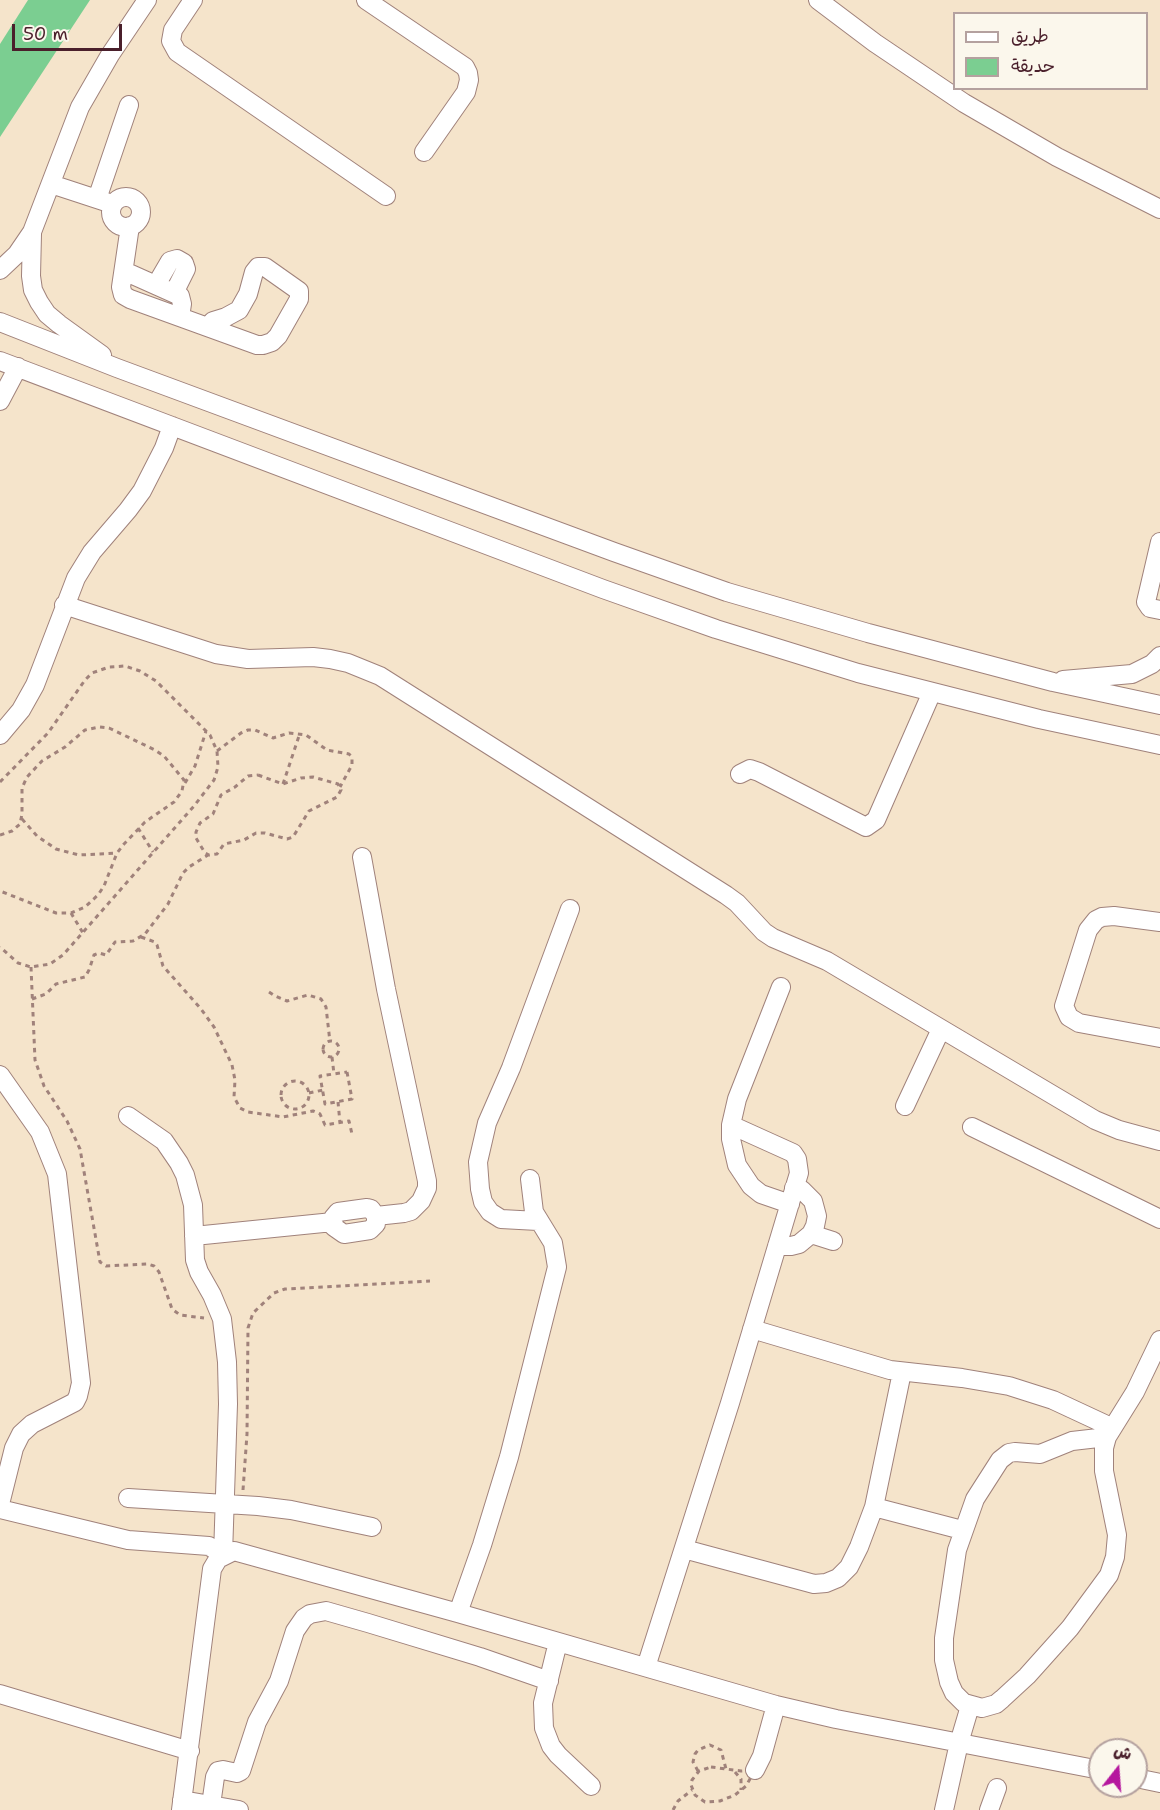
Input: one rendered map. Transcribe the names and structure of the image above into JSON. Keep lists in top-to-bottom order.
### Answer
{
  "legend": ["طريق", "حديقة"],
  "scale_bar": "50 m",
  "north": "top"
}
